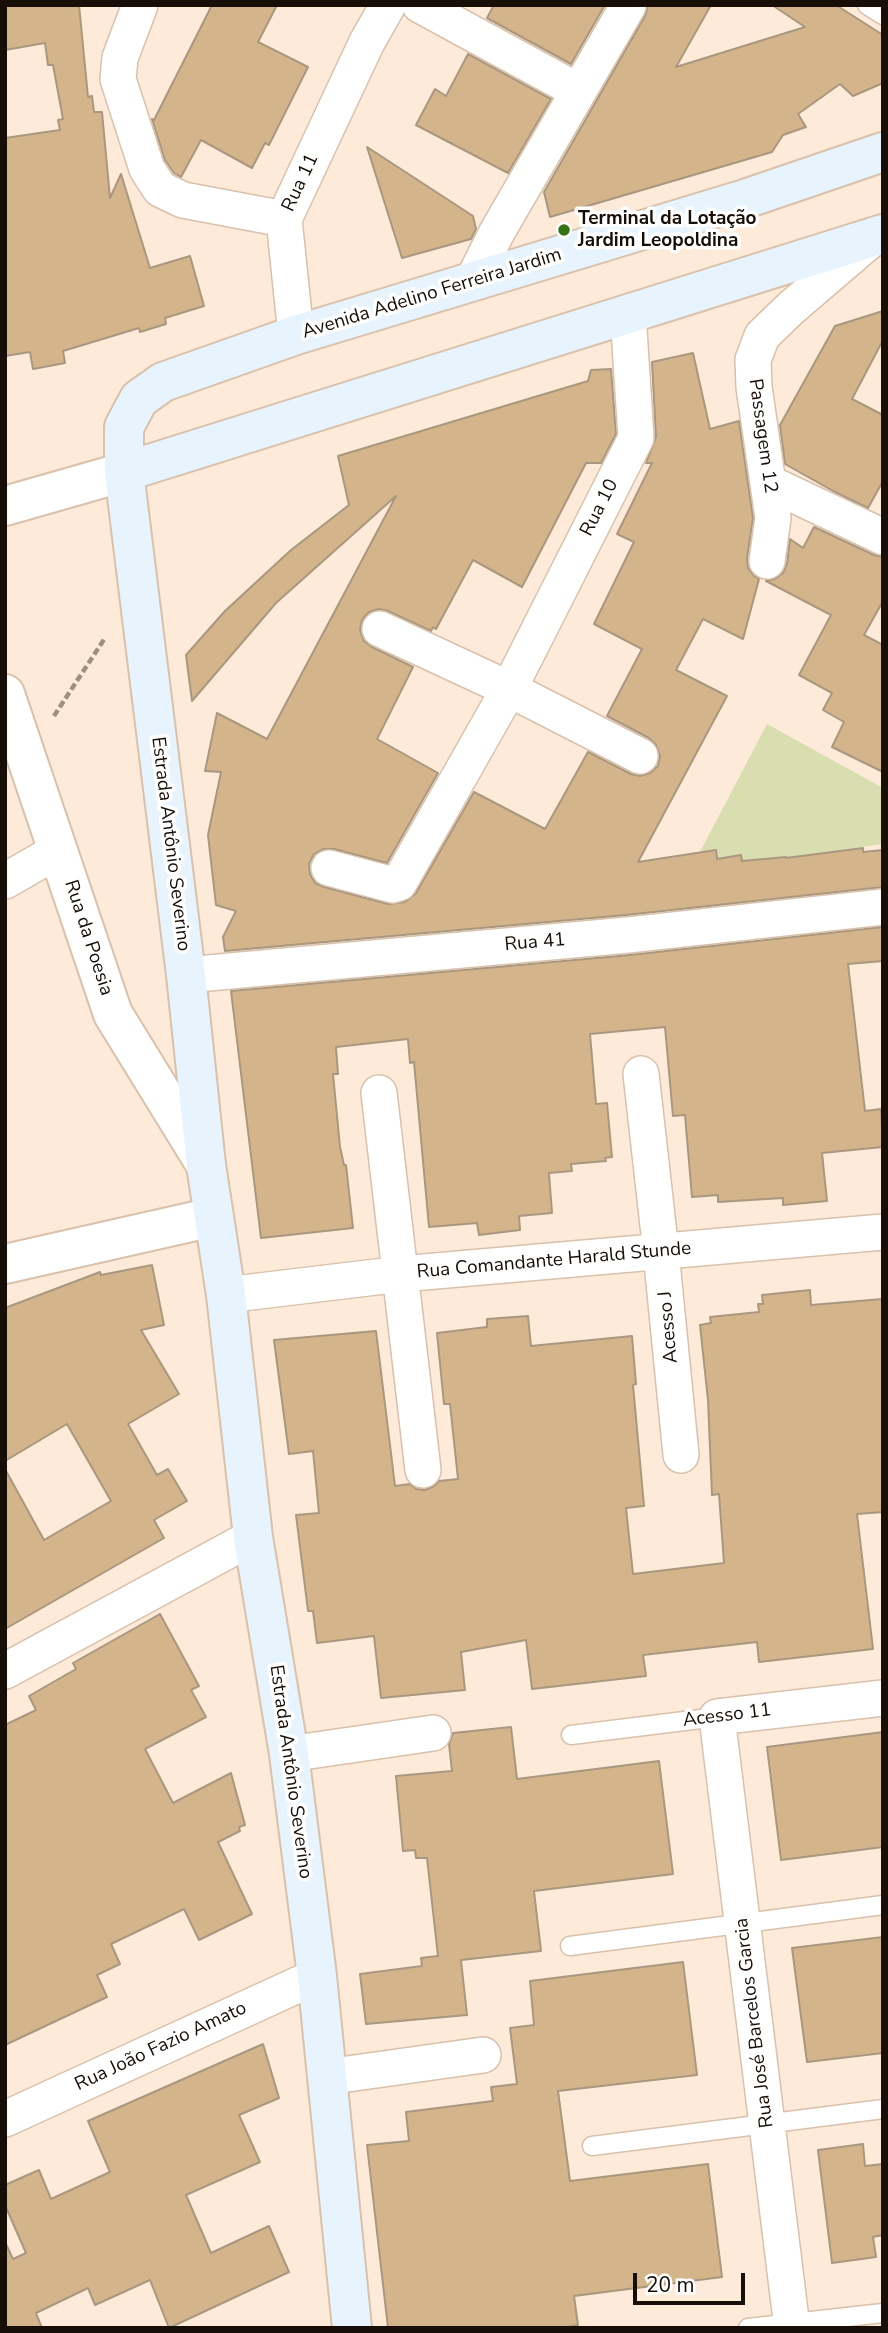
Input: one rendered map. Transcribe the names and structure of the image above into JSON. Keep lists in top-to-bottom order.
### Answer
{
  "streets": {
    "main road": ["Avenida Adelino Ferreira Jardim", "Estrada Antônio Severino"],
    "street": [
      "Rua 11",
      "Passagem 12",
      "Rua 10",
      "Rua da Poesia",
      "Rua 41",
      "Rua Comandante Harald Stunde",
      "Acesso J",
      "Acesso 11",
      "Rua José Barcelos Garcia",
      "Rua João Fazio Amato"
    ]
  },
  "crossings": [
    ["Rua 11", "Avenida Adelino Ferreira Jardim"],
    ["Avenida Adelino Ferreira Jardim", "Estrada Antônio Severino"],
    ["Estrada Antônio Severino", "Rua da Poesia"],
    ["Estrada Antônio Severino", "Rua 41"],
    ["Estrada Antônio Severino", "Rua Comandante Harald Stunde"],
    ["Estrada Antônio Severino", "Rua João Fazio Amato"],
    ["Rua Comandante Harald Stunde", "Acesso J"],
    ["Acesso 11", "Rua José Barcelos Garcia"]
  ],
  "places": ["Terminal da Lotação Jardim Leopoldina"],
  "scale_bar": "20 m"
}
